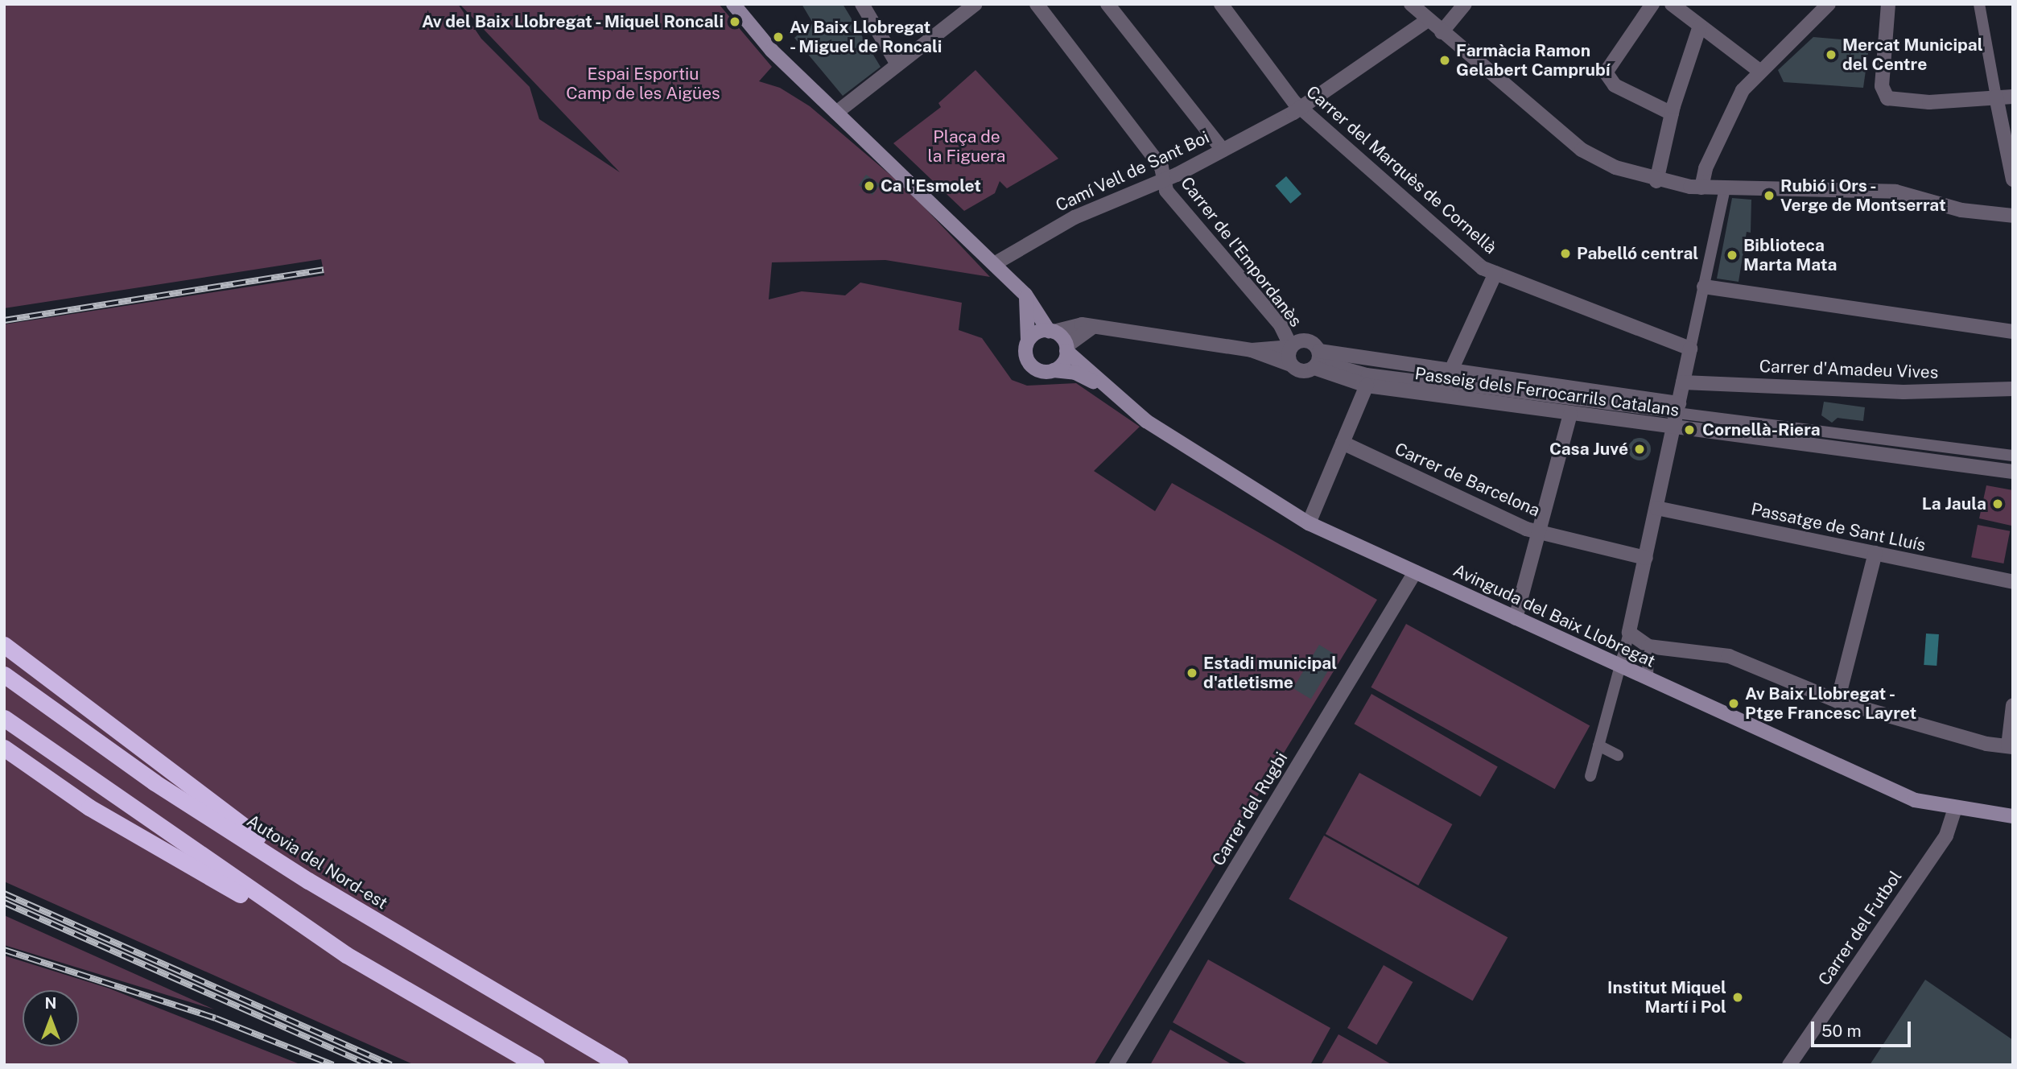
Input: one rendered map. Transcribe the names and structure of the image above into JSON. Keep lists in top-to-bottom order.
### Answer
{
  "streets": {
    "highway": ["Autovia del Nord-est"],
    "main road": ["Avinguda del Baix Llobregat"],
    "street": [
      "Carrer del Marquès de Cornellà",
      "Camí Vell de Sant Boi",
      "Carrer de l'Empordanès",
      "Carrer d'Amadeu Vives",
      "Passeig dels Ferrocarrils Catalans",
      "Carrer de Barcelona",
      "Passatge de Sant Lluís",
      "Carrer del Rugbi",
      "Carrer del Futbol"
    ]
  },
  "crossings": [
    ["Carrer del Marquès de Cornellà", "Camí Vell de Sant Boi"],
    ["Camí Vell de Sant Boi", "Carrer de l'Empordanès"],
    ["Avinguda del Baix Llobregat", "Carrer del Rugbi"],
    ["Avinguda del Baix Llobregat", "Carrer del Futbol"]
  ],
  "parks": ["Espai Esportiu Camp de les Aigües", "Plaça de la Figuera"],
  "places": [
    "Av del Baix Llobregat - Miquel Roncali",
    "Av Baix Llobregat - Miguel de Roncali",
    "Mercat Municipal del Centre",
    "Farmàcia Ramon Gelabert Camprubí",
    "Ca l'Esmolet",
    "Rubió i Ors - Verge de Montserrat",
    "Pabelló central",
    "Biblioteca Marta Mata",
    "Cornellà-Riera",
    "Casa Juvé",
    "La Jaula",
    "Estadi municipal d'atletisme",
    "Av Baix Llobregat - Ptge Francesc Layret",
    "Institut Miquel Martí i Pol"
  ],
  "scale_bar": "50 m",
  "north": "top"
}
